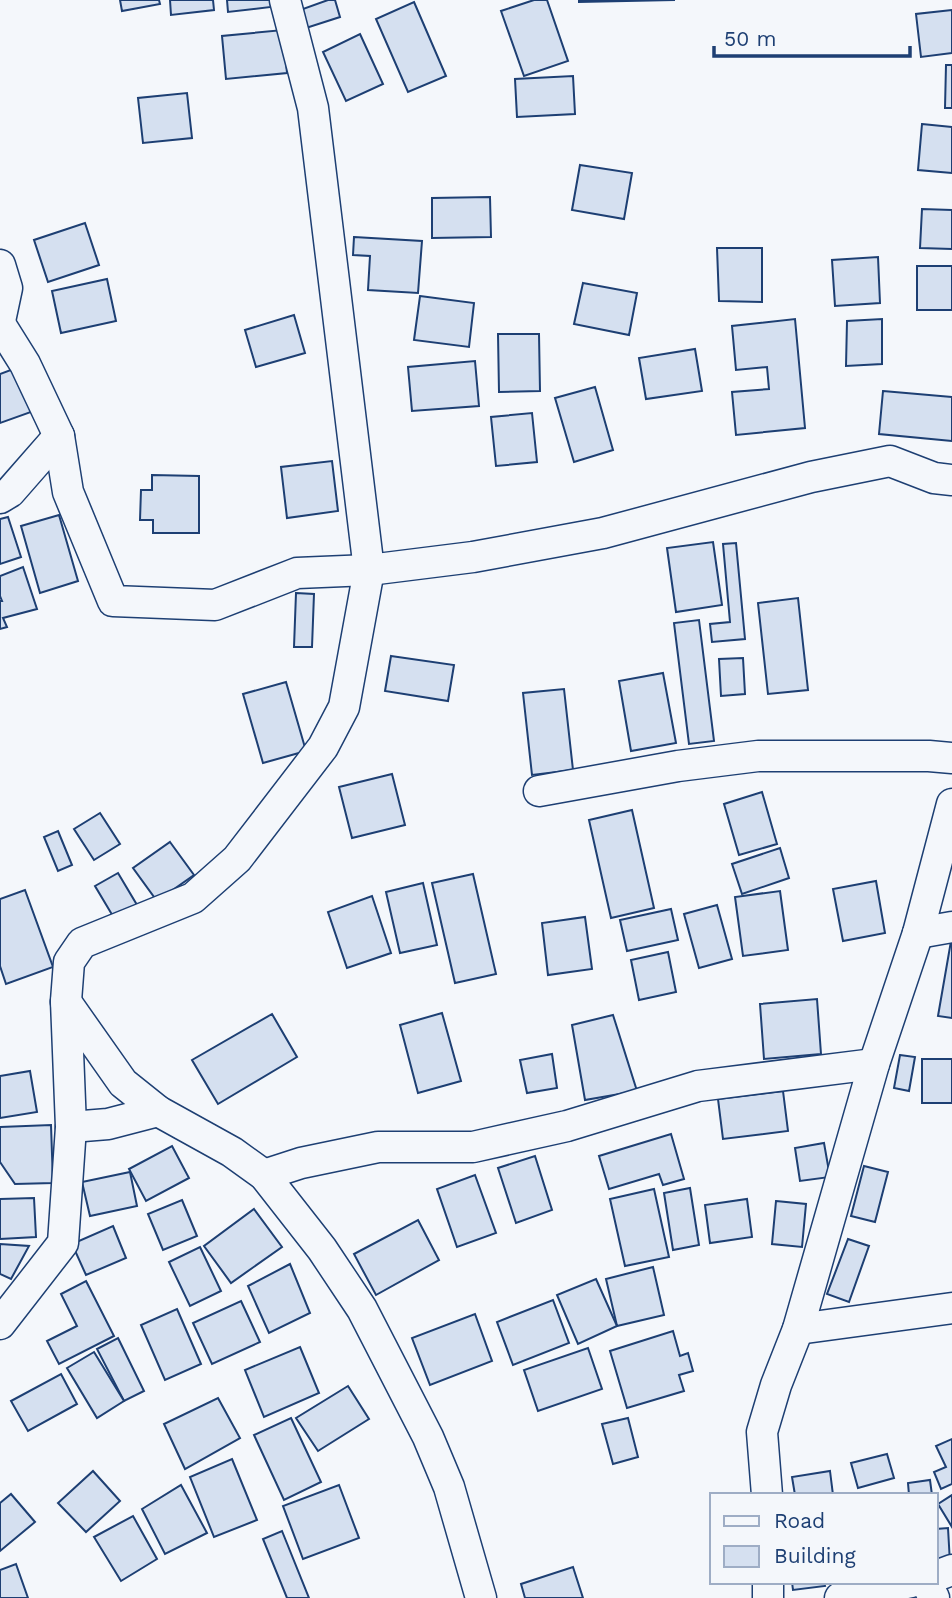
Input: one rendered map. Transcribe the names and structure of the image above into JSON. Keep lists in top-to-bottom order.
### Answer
{
  "legend": ["Road", "Building"],
  "scale_bar": "50 m"
}
